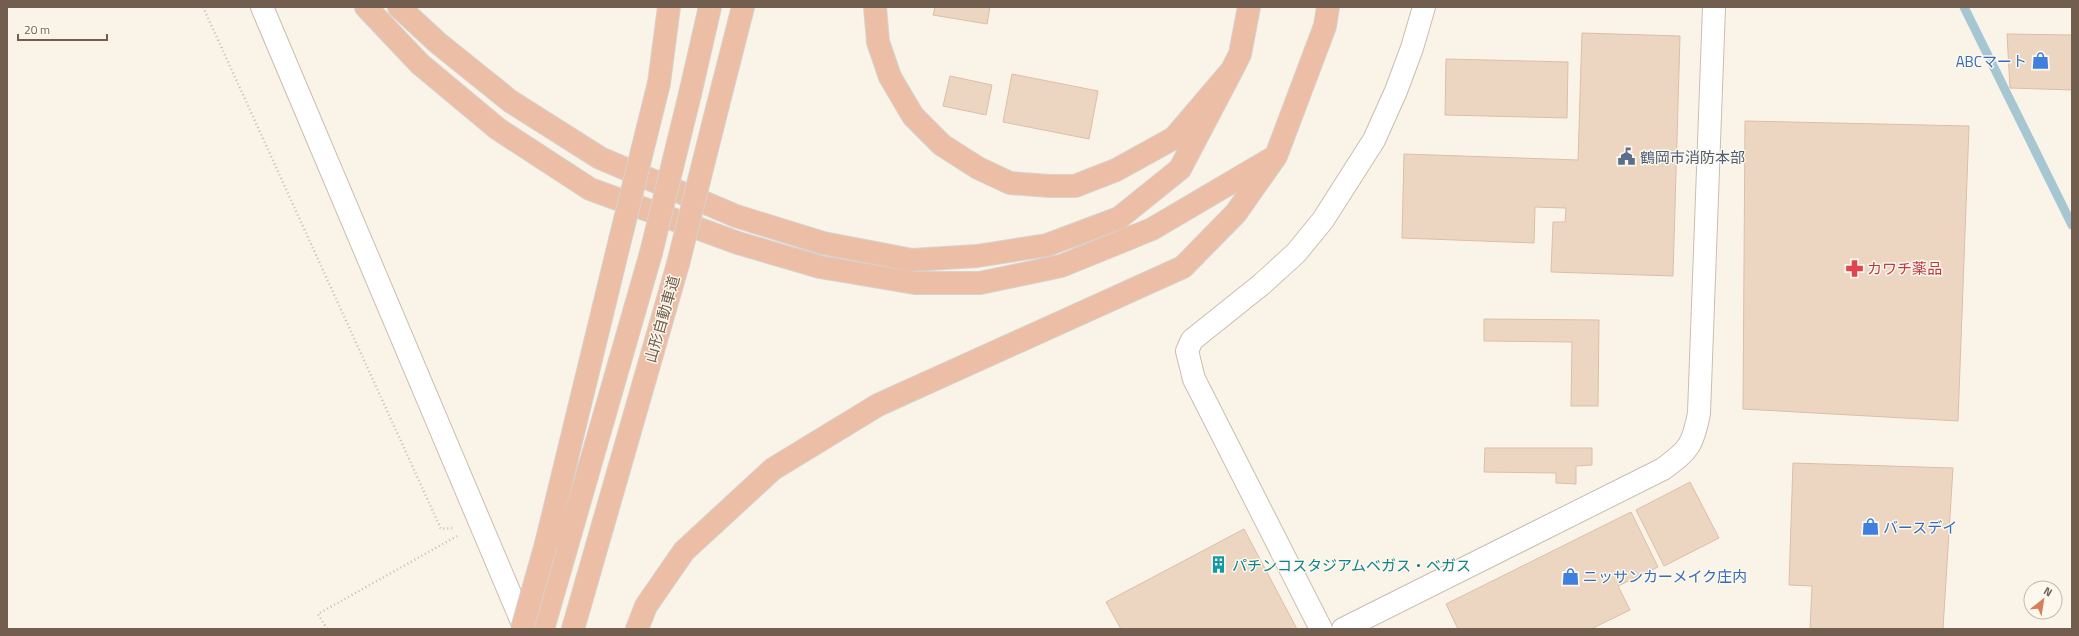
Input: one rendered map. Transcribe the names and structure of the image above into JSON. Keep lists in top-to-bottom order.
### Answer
{
  "streets": {
    "highway": ["山形自動車道"]
  },
  "places": {
    "shop": ["ABCマート", "バースデイ", "ニッサンカーメイク庄内"],
    "public building": ["鶴岡市消防本部"],
    "pharmacy": ["カワチ薬品"],
    "building": ["パチンコスタジアムベガス・ベガス"]
  },
  "scale_bar": "20 m",
  "north": "top right"
}
